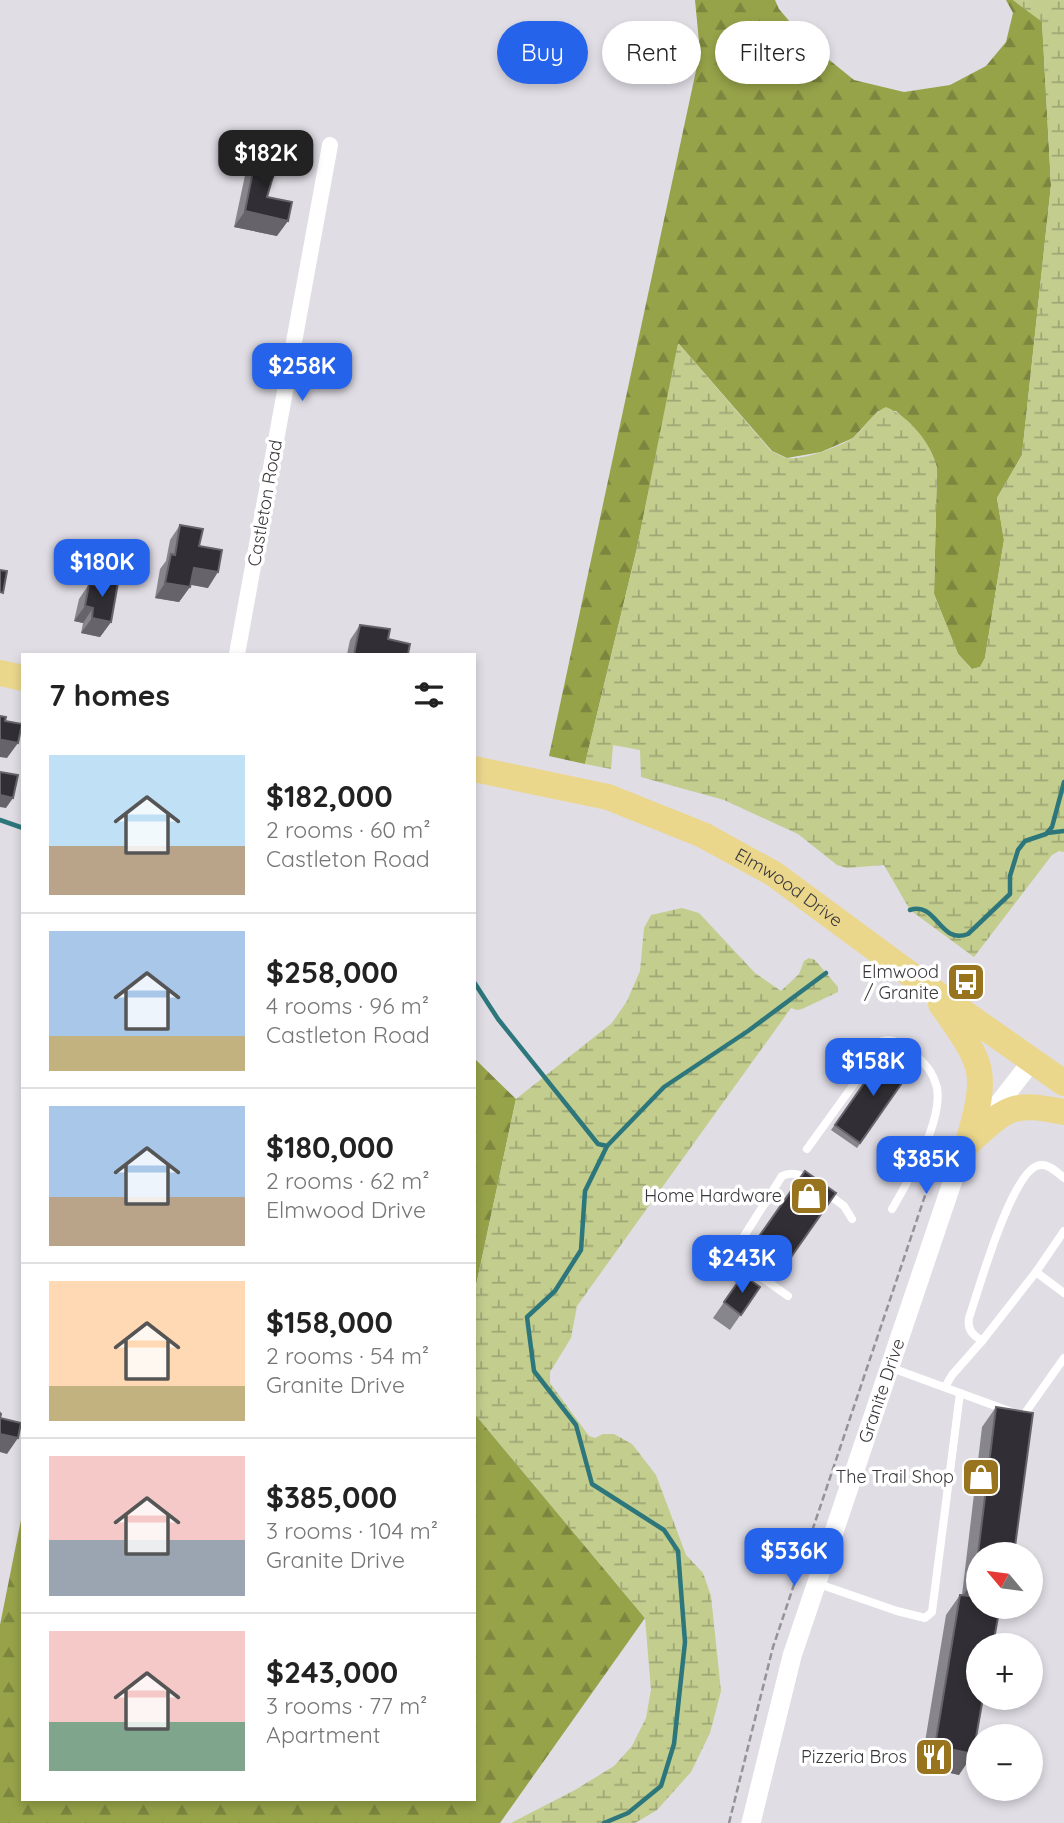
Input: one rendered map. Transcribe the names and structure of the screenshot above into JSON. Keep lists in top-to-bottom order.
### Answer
{
  "streets": {
    "main road": ["Elmwood Drive"],
    "street": ["Castleton Road", "Granite Drive"]
  },
  "crossings": [
    ["Elmwood Drive", "Granite Drive"]
  ],
  "places": {
    "bus stop": ["Elmwood / Granite"],
    "shop": ["Home Hardware", "The Trail Shop"],
    "restaurant": ["Pizzeria Bros"]
  },
  "north": "top left",
  "page": {
    "chip": ["Buy", "Rent", "Filters"],
    "price": [
      "$182K",
      "$258K",
      "$180K",
      "$158K",
      "$385K",
      "$243K",
      "$536K"
    ],
    "heading": "7 homes",
    "list": [
      {
        "name": "$182,000",
        "note": "2 rooms · 60 m² · Castleton Road"
      },
      {
        "name": "$258,000",
        "note": "4 rooms · 96 m² · Castleton Road"
      },
      {
        "name": "$180,000",
        "note": "2 rooms · 62 m² · Elmwood Drive"
      },
      {
        "name": "$158,000",
        "note": "2 rooms · 54 m² · Granite Drive"
      },
      {
        "name": "$385,000",
        "note": "3 rooms · 104 m² · Granite Drive"
      },
      {
        "name": "$243,000",
        "note": "3 rooms · 77 m² · Apartment"
      }
    ],
    "map_buttons": ["+", "−"]
  }
}
